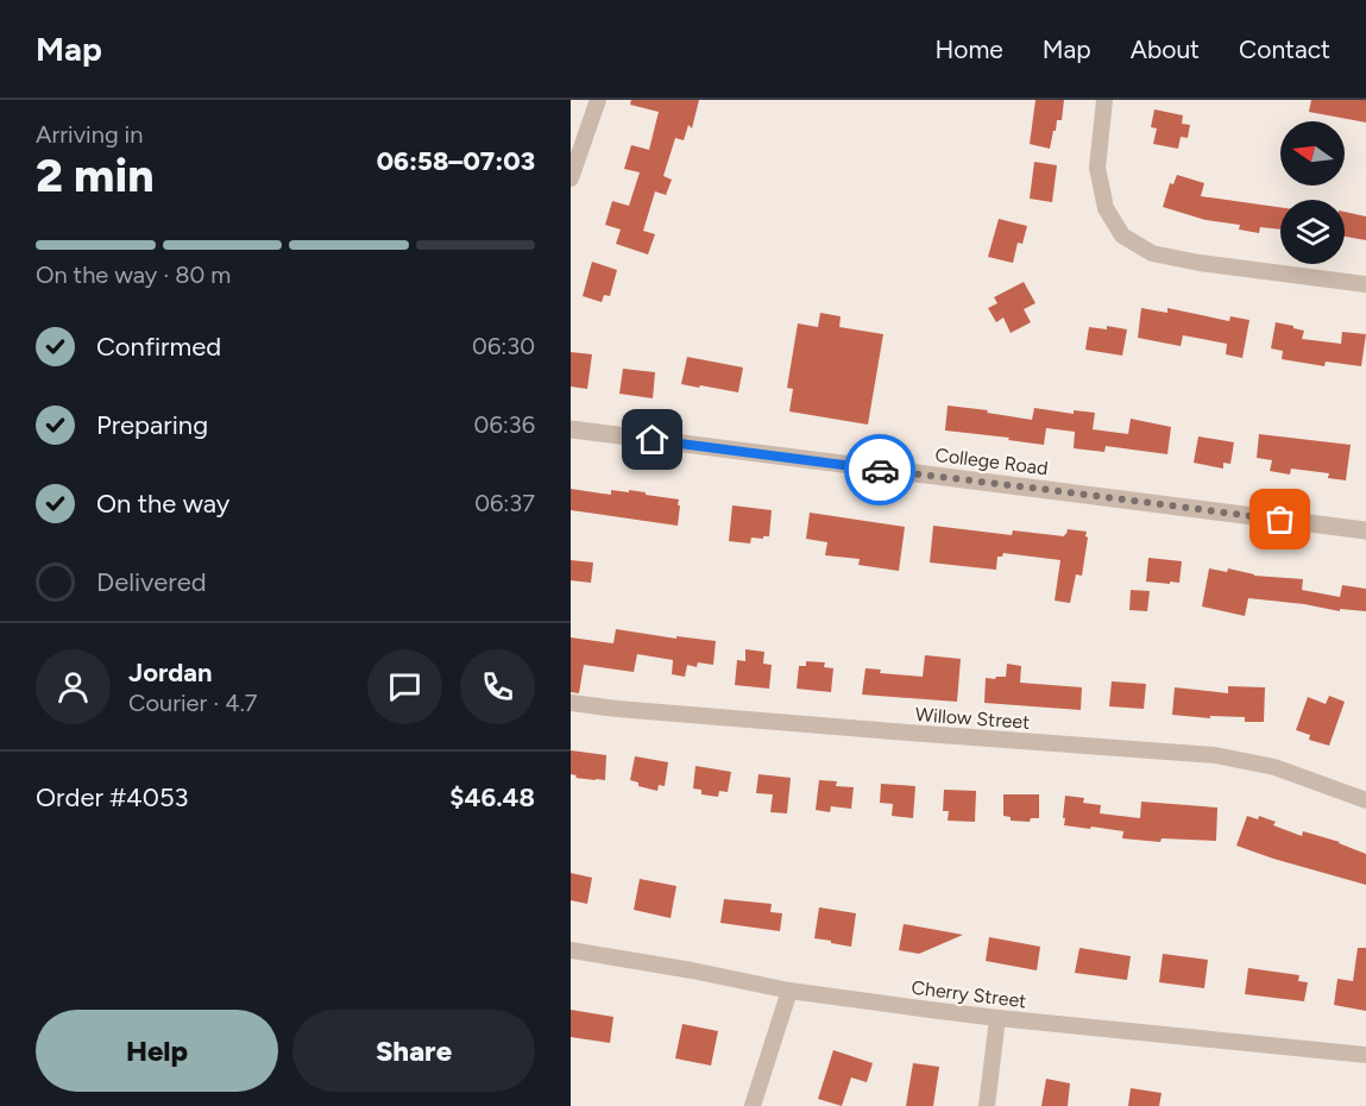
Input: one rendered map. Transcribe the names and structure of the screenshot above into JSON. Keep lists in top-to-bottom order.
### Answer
{
  "streets": {
    "street": ["College Road", "Willow Street", "Cherry Street"]
  },
  "north": "left",
  "page": {
    "header": "Map",
    "nav": [
      "Home",
      "Map",
      "About",
      "Contact"
    ],
    "heading": ["2 min", "Arriving in", "06:58–07:03"],
    "panel": [
      "Jordan",
      "Courier · 4.7",
      "Order #4053",
      "$46.48"
    ],
    "bar": "On the way · 80 m",
    "list": [
      ["Confirmed", "06:30"],
      ["Preparing", "06:36"],
      ["On the way", "06:37"],
      "Delivered"
    ],
    "buttons": ["Help", "Share"]
  }
}
